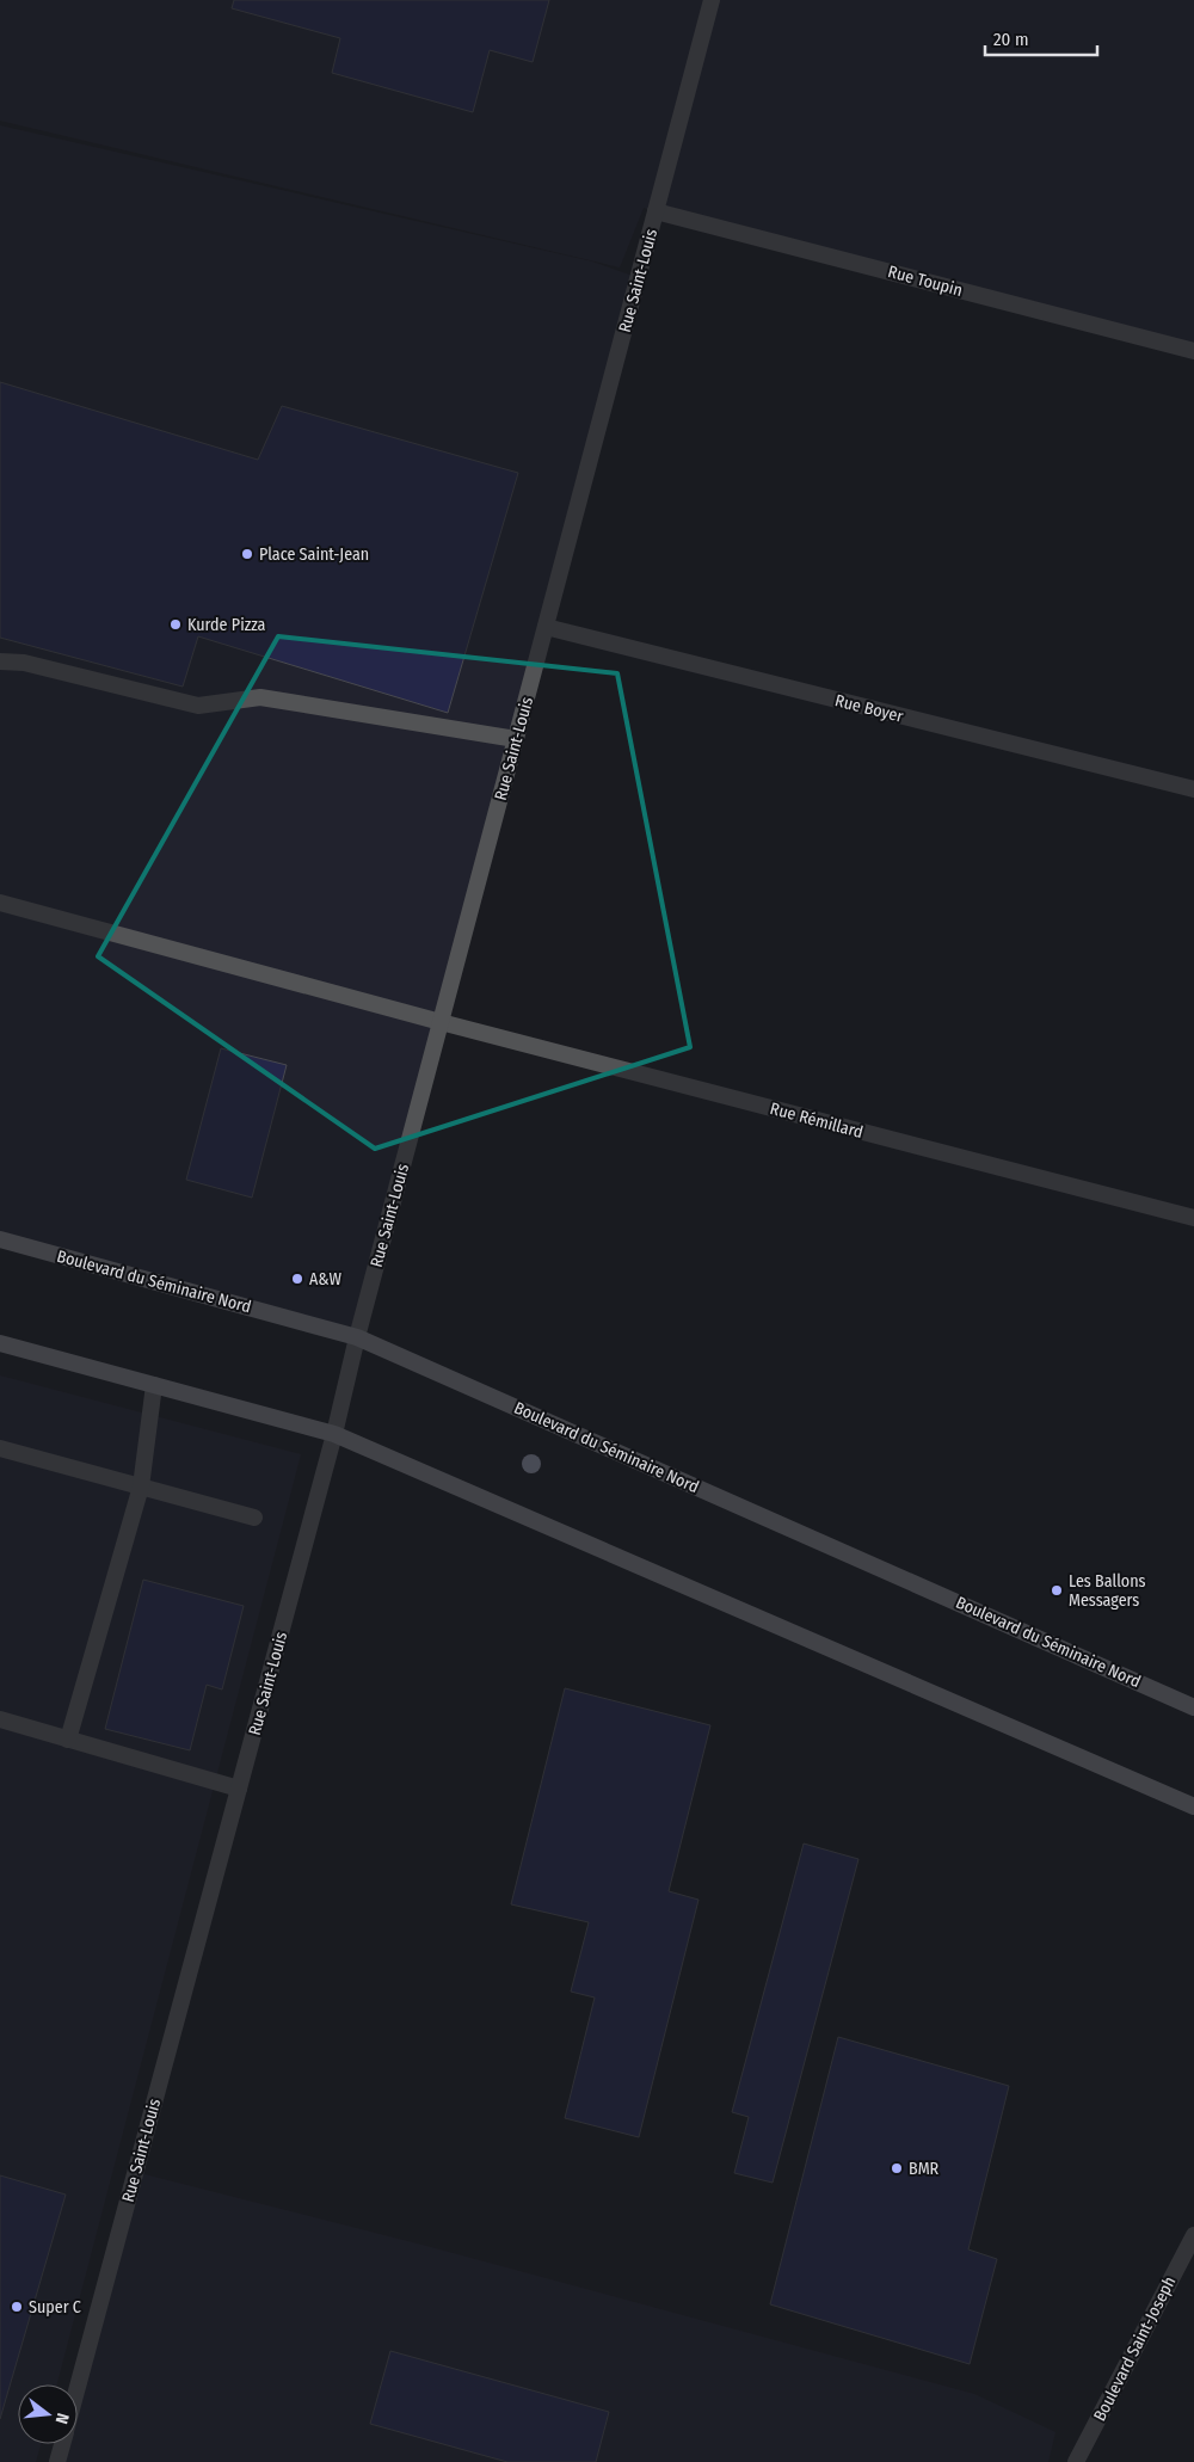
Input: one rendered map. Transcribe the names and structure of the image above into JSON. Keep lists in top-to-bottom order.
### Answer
{
  "streets": {
    "main road": ["Boulevard du Séminaire Nord"],
    "street": [
      "Rue Saint-Louis",
      "Rue Toupin",
      "Rue Boyer",
      "Rue Rémillard",
      "Boulevard Saint-Joseph"
    ]
  },
  "crossings": [
    ["Rue Saint-Louis", "Rue Toupin"],
    ["Rue Saint-Louis", "Rue Boyer"],
    ["Rue Saint-Louis", "Rue Rémillard"],
    ["Rue Saint-Louis", "Boulevard du Séminaire Nord"]
  ],
  "places": [
    "Place Saint-Jean",
    "Kurde Pizza",
    "A&W",
    "Les Ballons Messagers",
    "BMR",
    "Super C"
  ],
  "scale_bar": "20 m",
  "north": "right"
}
